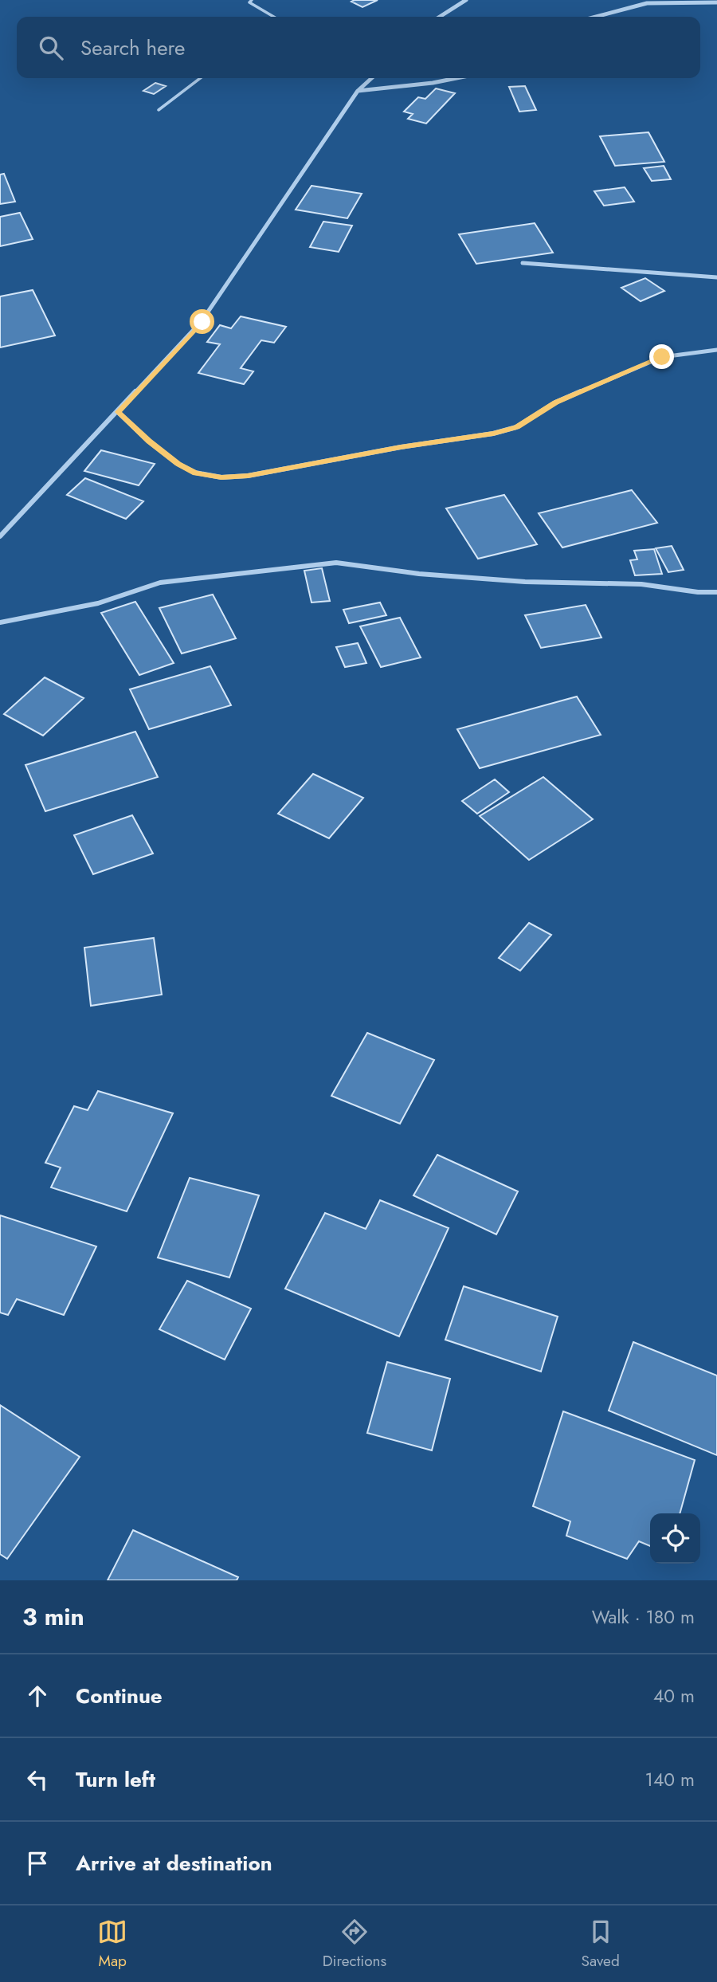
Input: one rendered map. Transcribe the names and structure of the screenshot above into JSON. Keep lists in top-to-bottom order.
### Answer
{
  "page": {
    "search": "Search here",
    "heading": ["3 min", "Walk · 180 m"],
    "list": [
      ["Continue", "40 m"],
      ["Turn left", "140 m"],
      "Arrive at destination"
    ],
    "nav": ["Map", "Directions", "Saved"]
  }
}
